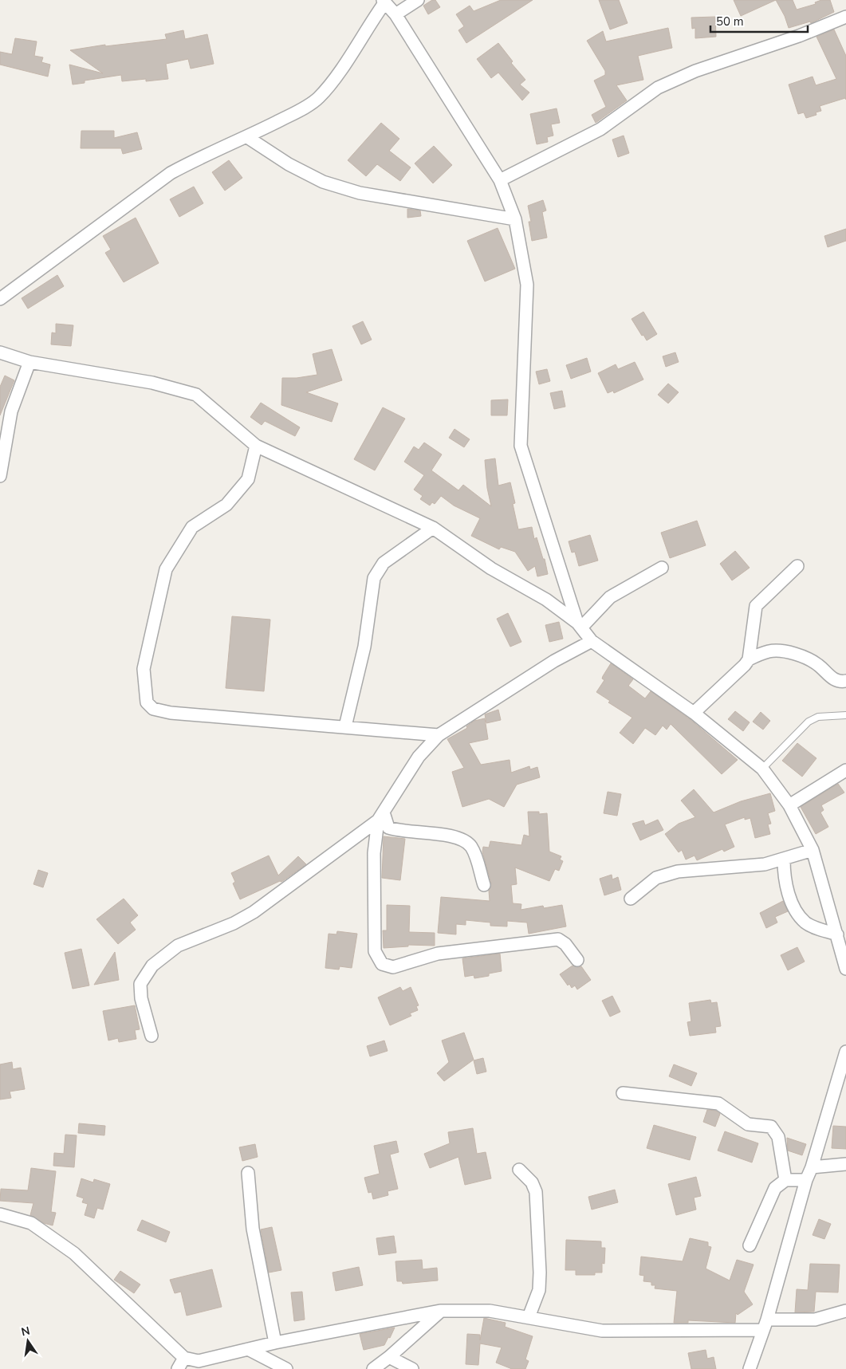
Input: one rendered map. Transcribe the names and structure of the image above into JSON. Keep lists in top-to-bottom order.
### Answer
{
  "scale_bar": "50 m",
  "north": "top"
}
